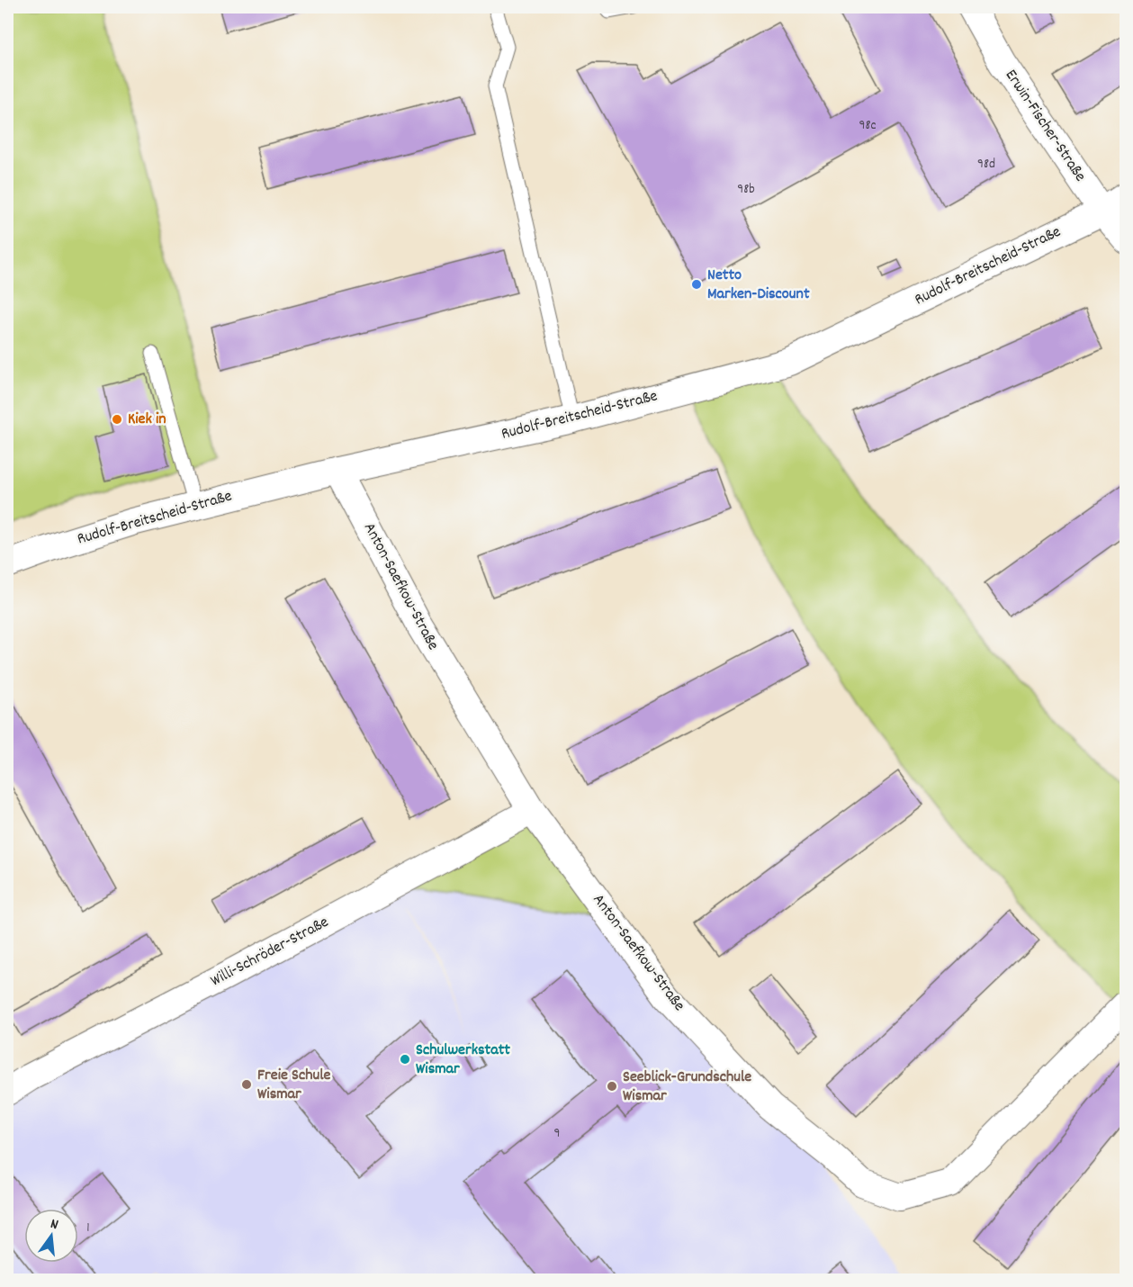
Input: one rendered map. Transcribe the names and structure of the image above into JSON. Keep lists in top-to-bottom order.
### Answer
{
  "streets": {
    "street": [
      "Erwin-Fischer-Straße",
      "Rudolf-Breitscheid-Straße",
      "Anton-Saefkow-Straße",
      "Willi-Schröder-Straße"
    ]
  },
  "crossings": [
    ["Erwin-Fischer-Straße", "Rudolf-Breitscheid-Straße"],
    ["Rudolf-Breitscheid-Straße", "Anton-Saefkow-Straße"],
    ["Anton-Saefkow-Straße", "Willi-Schröder-Straße"]
  ],
  "places": [
    "Netto Marken-Discount",
    "Kiek in",
    "Schulwerkstatt Wismar",
    "Freie Schule Wismar",
    "Seeblick-Grundschule Wismar"
  ],
  "house_numbers": [
    "98c",
    "98d",
    "98b",
    "9",
    "1"
  ],
  "north": "top"
}
